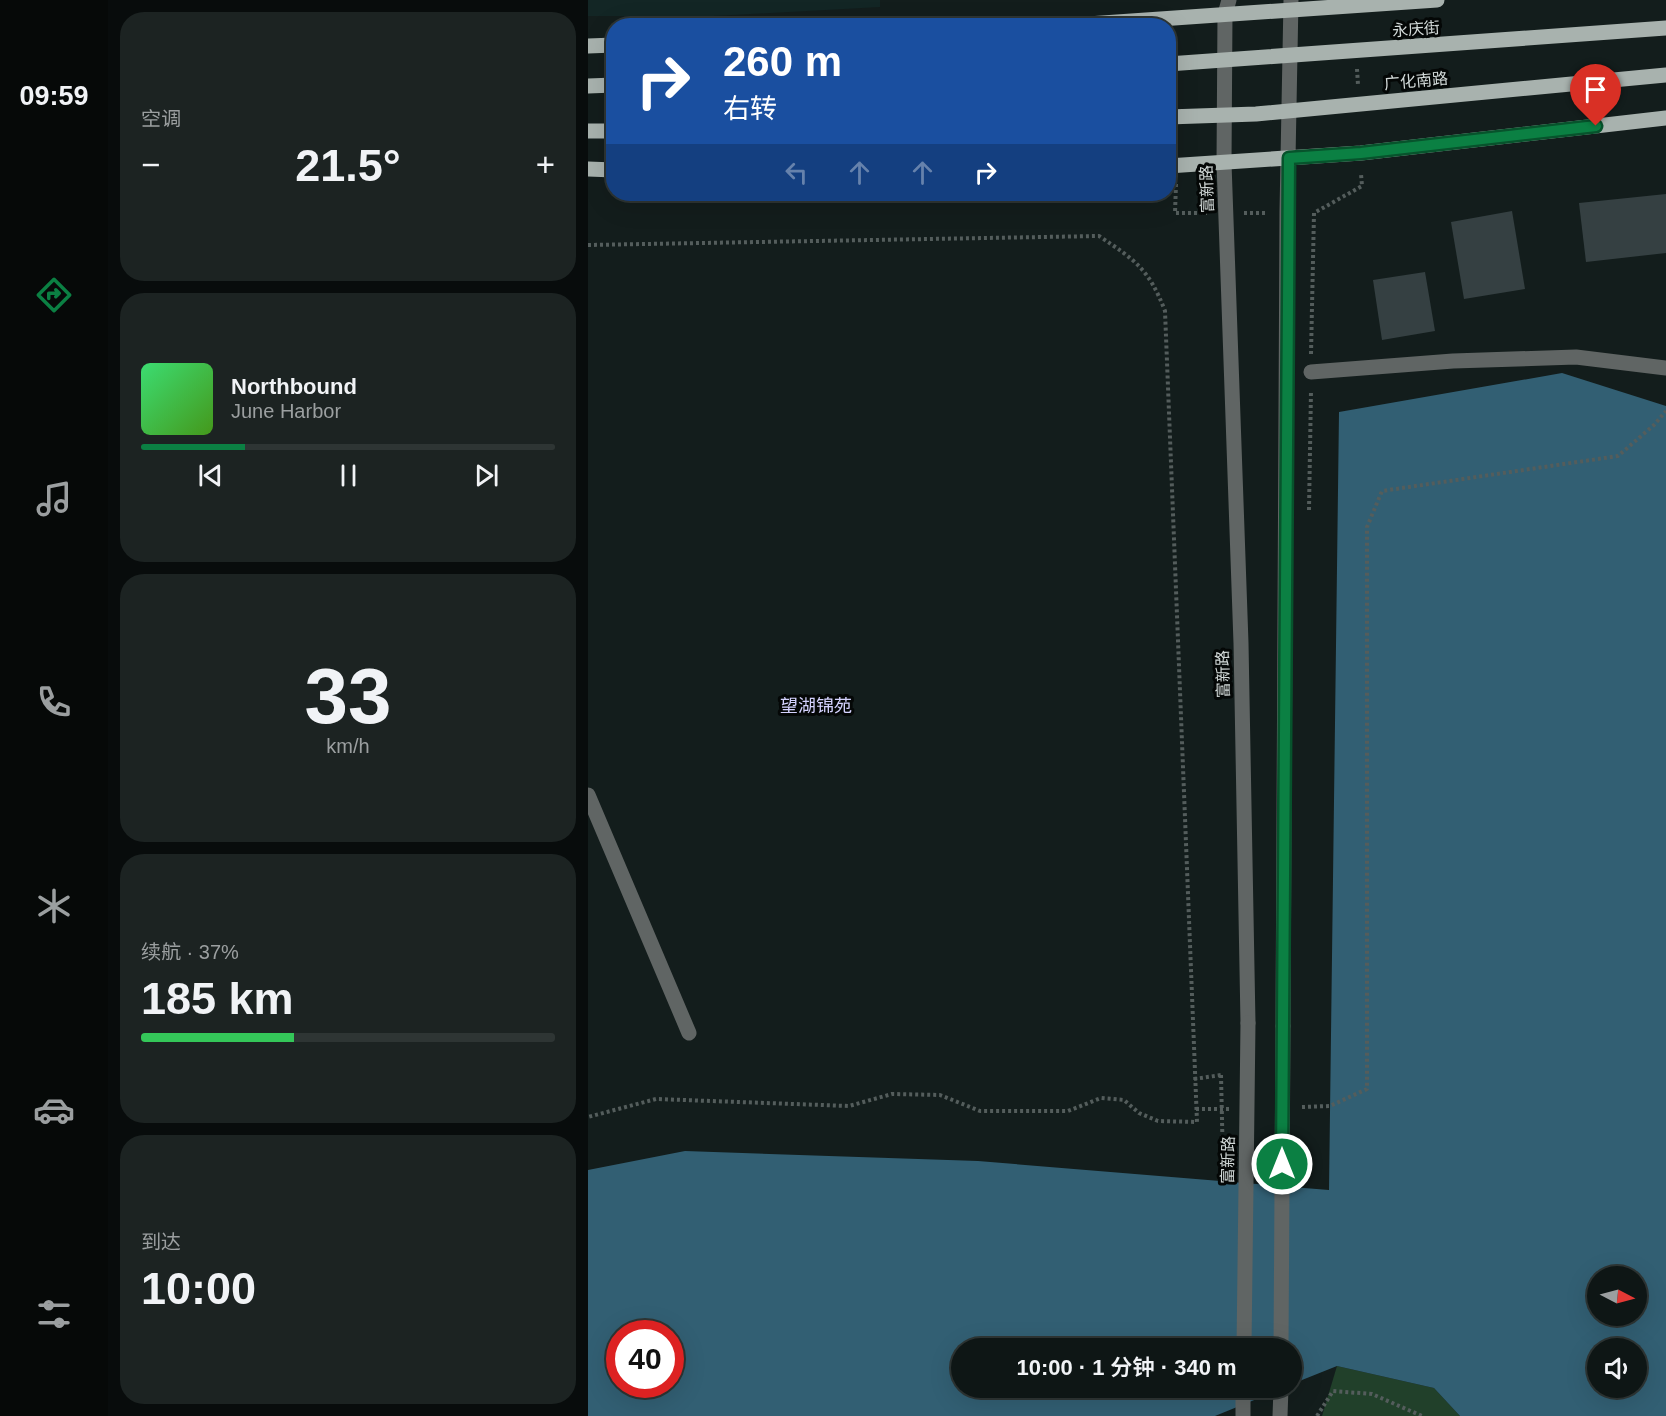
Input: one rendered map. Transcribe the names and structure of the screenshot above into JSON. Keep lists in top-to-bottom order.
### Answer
{
  "streets": {
    "main road": ["永庆街", "广化南路"],
    "street": ["富新路"]
  },
  "districts": ["望湖锦苑"],
  "north": "right",
  "page": {
    "tabs": "09:59",
    "tile": [
      "空调",
      ["33", "km/h"],
      ["续航 · 37%", "185 km"],
      ["到达", "10:00"]
    ],
    "turn": ["260 m", "右转"],
    "heat": ["−", "21.5°", "+"],
    "song": ["Northbound", "June Harbor"],
    "limit": "40",
    "trip": "10:00 · 1 分钟 · 340 m"
  }
}
